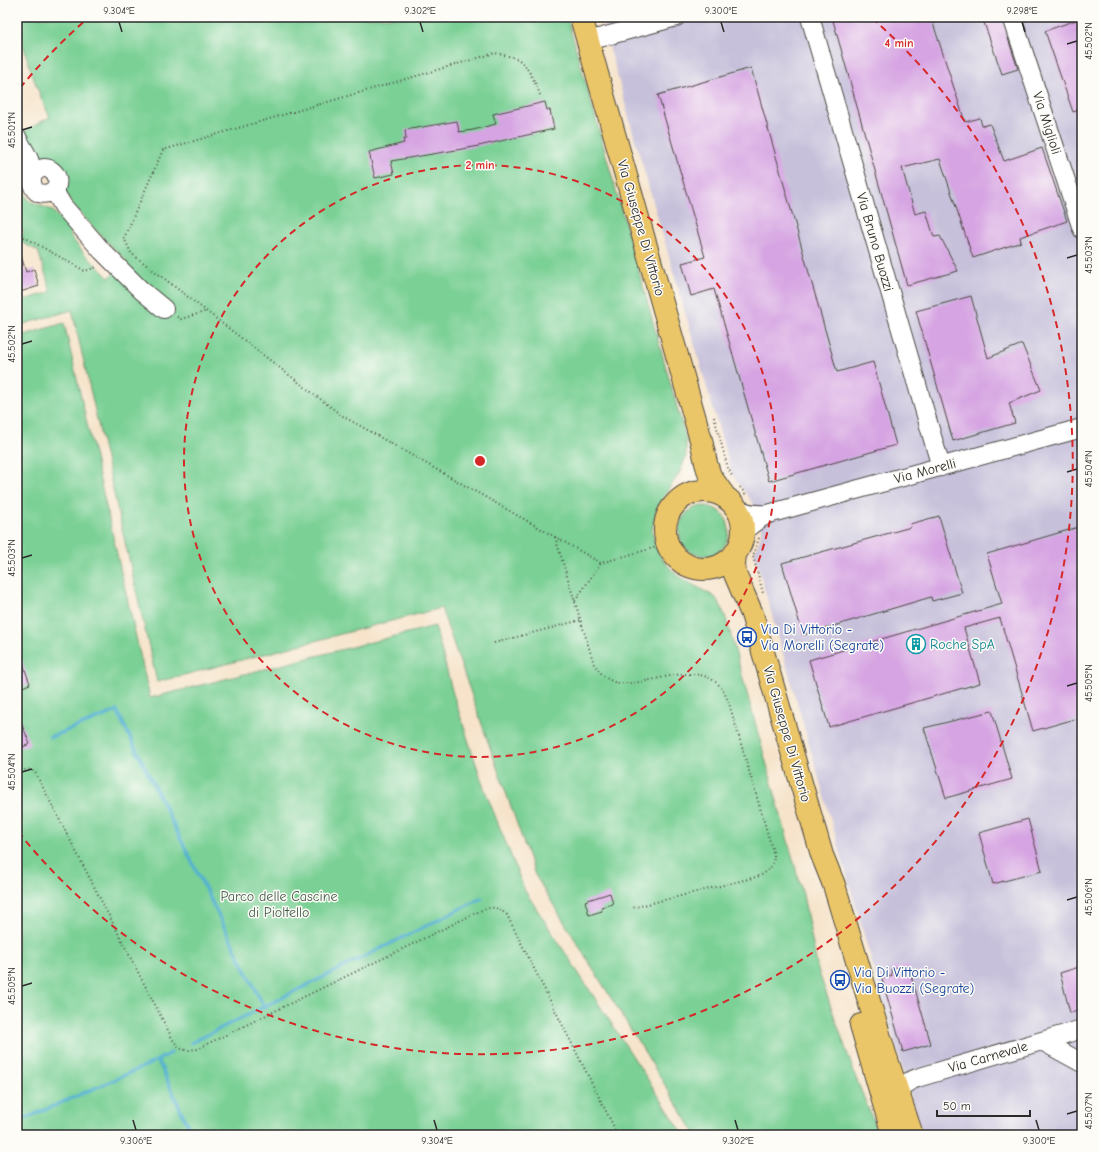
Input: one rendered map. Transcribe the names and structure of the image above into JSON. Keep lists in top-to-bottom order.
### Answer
{
  "streets": {
    "main road": ["Via Giuseppe Di Vittorio"],
    "street": [
      "Via Miglioli",
      "Via Bruno Buozzi",
      "Via Morelli",
      "Via Carnevale"
    ]
  },
  "crossings": [
    ["Via Giuseppe Di Vittorio", "Via Morelli"],
    ["Via Giuseppe Di Vittorio", "Via Carnevale"],
    ["Via Bruno Buozzi", "Via Morelli"]
  ],
  "parks": ["Parco delle Cascine di Pioltello"],
  "places": {
    "bus stop": ["Via Di Vittorio - Via Morelli (Segrate)", "Via Di Vittorio - Via Buozzi (Segrate)"],
    "building": ["Roche SpA"]
  },
  "scale_bar": "50 m",
  "coordinates": [
    "9.304°E",
    "9.302°E",
    "9.300°E",
    "9.298°E",
    "45.502°N",
    "45.501°N",
    "45.503°N",
    "45.504°N",
    "45.505°N",
    "45.506°N",
    "45.507°N",
    "9.306°E"
  ],
  "rings": ["4 min", "2 min"]
}
